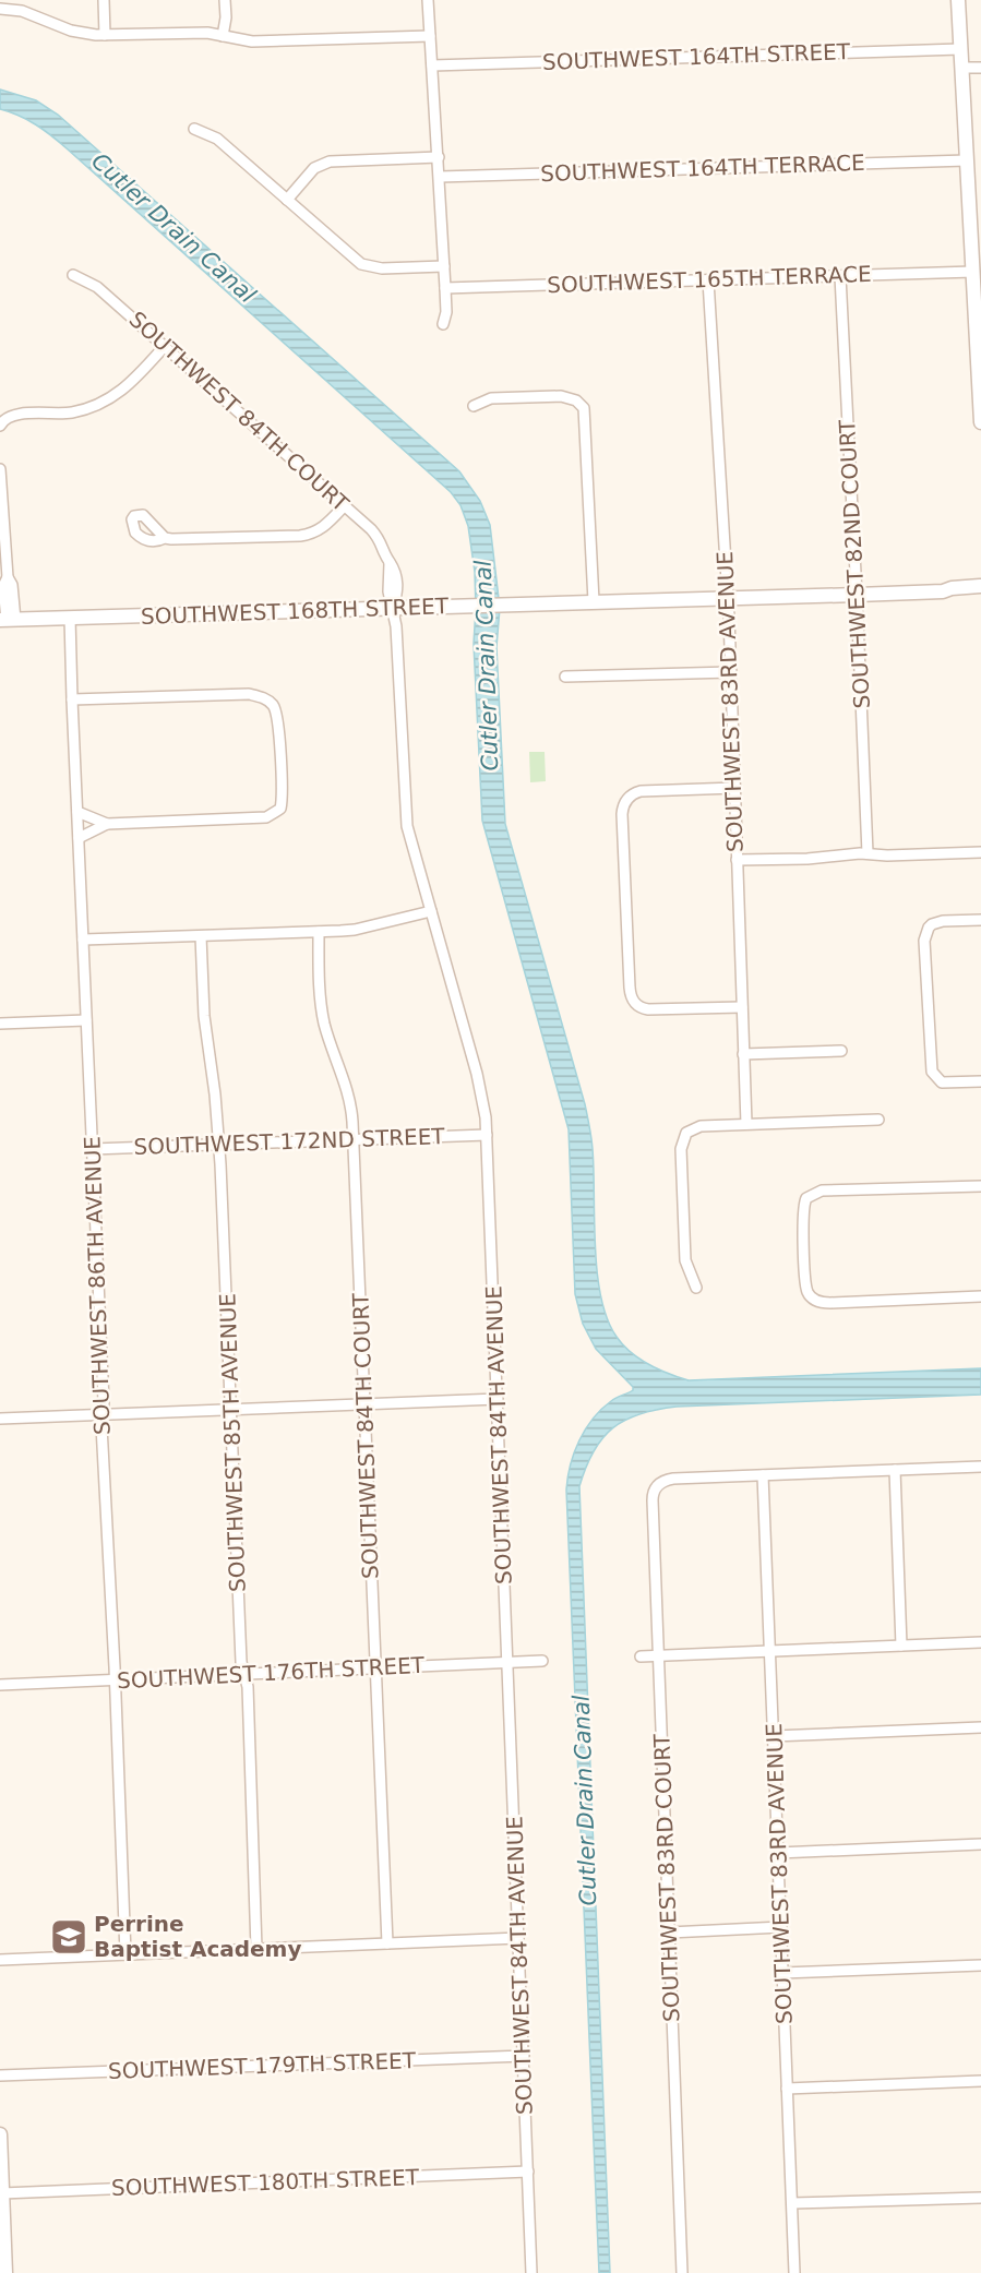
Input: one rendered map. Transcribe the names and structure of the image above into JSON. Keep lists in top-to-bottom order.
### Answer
{
  "streets": {
    "street": [
      "SOUTHWEST 164TH STREET",
      "SOUTHWEST 164TH TERRACE",
      "SOUTHWEST 165TH TERRACE",
      "SOUTHWEST 84TH COURT",
      "SOUTHWEST 82ND COURT",
      "SOUTHWEST 168TH STREET",
      "SOUTHWEST 83RD AVENUE",
      "SOUTHWEST 172ND STREET",
      "SOUTHWEST 86TH AVENUE",
      "SOUTHWEST 84TH AVENUE",
      "SOUTHWEST 85TH AVENUE",
      "SOUTHWEST 176TH STREET",
      "SOUTHWEST 83RD COURT",
      "SOUTHWEST 179TH STREET",
      "SOUTHWEST 180TH STREET"
    ]
  },
  "crossings": [
    ["SOUTHWEST 165TH TERRACE", "SOUTHWEST 82ND COURT"],
    ["SOUTHWEST 165TH TERRACE", "SOUTHWEST 83RD AVENUE"],
    ["SOUTHWEST 84TH COURT", "SOUTHWEST 168TH STREET"],
    ["SOUTHWEST 84TH COURT", "SOUTHWEST 172ND STREET"],
    ["SOUTHWEST 84TH COURT", "SOUTHWEST 84TH AVENUE"],
    ["SOUTHWEST 84TH COURT", "SOUTHWEST 176TH STREET"],
    ["SOUTHWEST 82ND COURT", "SOUTHWEST 168TH STREET"],
    ["SOUTHWEST 168TH STREET", "SOUTHWEST 83RD AVENUE"],
    ["SOUTHWEST 168TH STREET", "SOUTHWEST 86TH AVENUE"],
    ["SOUTHWEST 168TH STREET", "SOUTHWEST 84TH AVENUE"],
    ["SOUTHWEST 83RD AVENUE", "SOUTHWEST 83RD COURT"],
    ["SOUTHWEST 172ND STREET", "SOUTHWEST 86TH AVENUE"],
    ["SOUTHWEST 172ND STREET", "SOUTHWEST 84TH AVENUE"],
    ["SOUTHWEST 172ND STREET", "SOUTHWEST 85TH AVENUE"],
    ["SOUTHWEST 86TH AVENUE", "SOUTHWEST 176TH STREET"],
    ["SOUTHWEST 84TH AVENUE", "SOUTHWEST 176TH STREET"],
    ["SOUTHWEST 84TH AVENUE", "SOUTHWEST 179TH STREET"],
    ["SOUTHWEST 84TH AVENUE", "SOUTHWEST 180TH STREET"],
    ["SOUTHWEST 85TH AVENUE", "SOUTHWEST 176TH STREET"]
  ],
  "water": ["Cutler Drain Canal"],
  "places": {
    "school or university": ["Perrine Baptist Academy"]
  }
}
